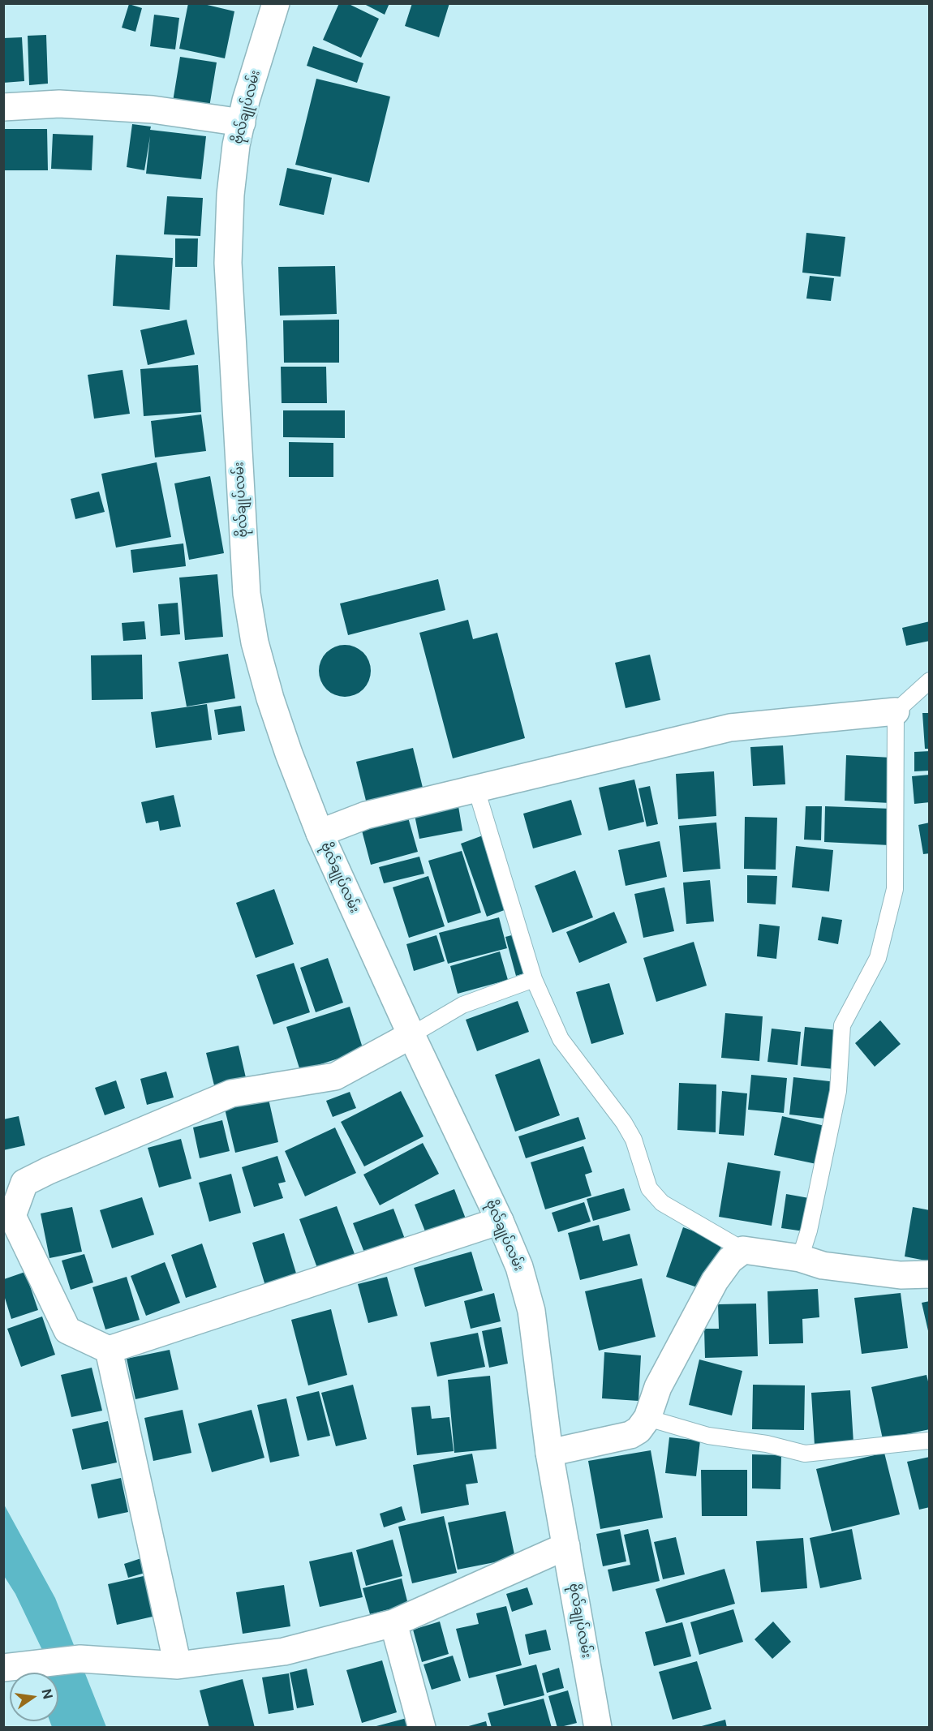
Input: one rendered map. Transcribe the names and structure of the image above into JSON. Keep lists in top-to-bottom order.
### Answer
{
  "streets": {
    "street": ["ဗိုလ်‌ချုပ်‌လမ်း"]
  },
  "north": "right"
}
